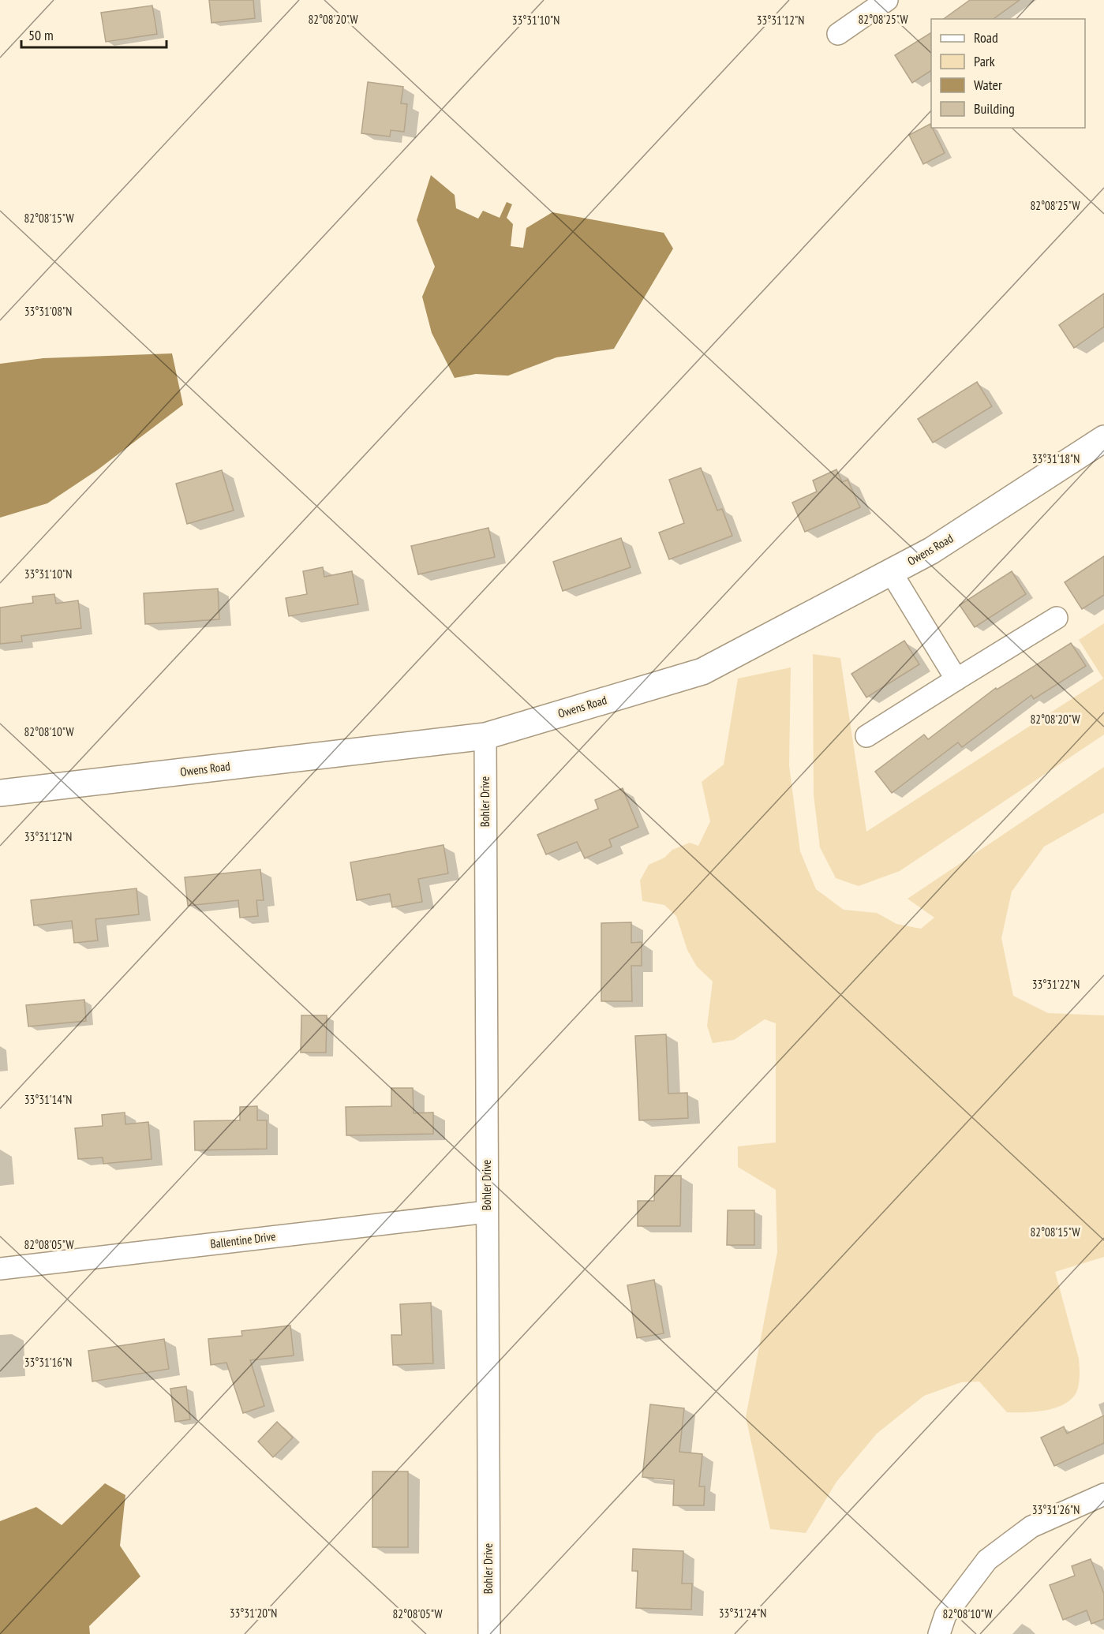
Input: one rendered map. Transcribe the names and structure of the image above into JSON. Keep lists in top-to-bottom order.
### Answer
{
  "streets": {
    "street": ["Owens Road", "Bohler Drive", "Ballentine Drive"]
  },
  "crossings": [
    ["Owens Road", "Bohler Drive"],
    ["Bohler Drive", "Ballentine Drive"]
  ],
  "legend": [
    "Road",
    "Park",
    "Water",
    "Building"
  ],
  "scale_bar": "50 m",
  "coordinates": [
    "82°08'20\"W",
    "82°08'25\"W",
    "33°31'10\"N",
    "33°31'12\"N",
    "82°08'15\"W",
    "33°31'08\"N",
    "33°31'18\"N",
    "82°08'10\"W",
    "33°31'22\"N",
    "33°31'14\"N",
    "82°08'05\"W",
    "33°31'16\"N",
    "33°31'26\"N",
    "33°31'20\"N",
    "33°31'24\"N"
  ]
}
